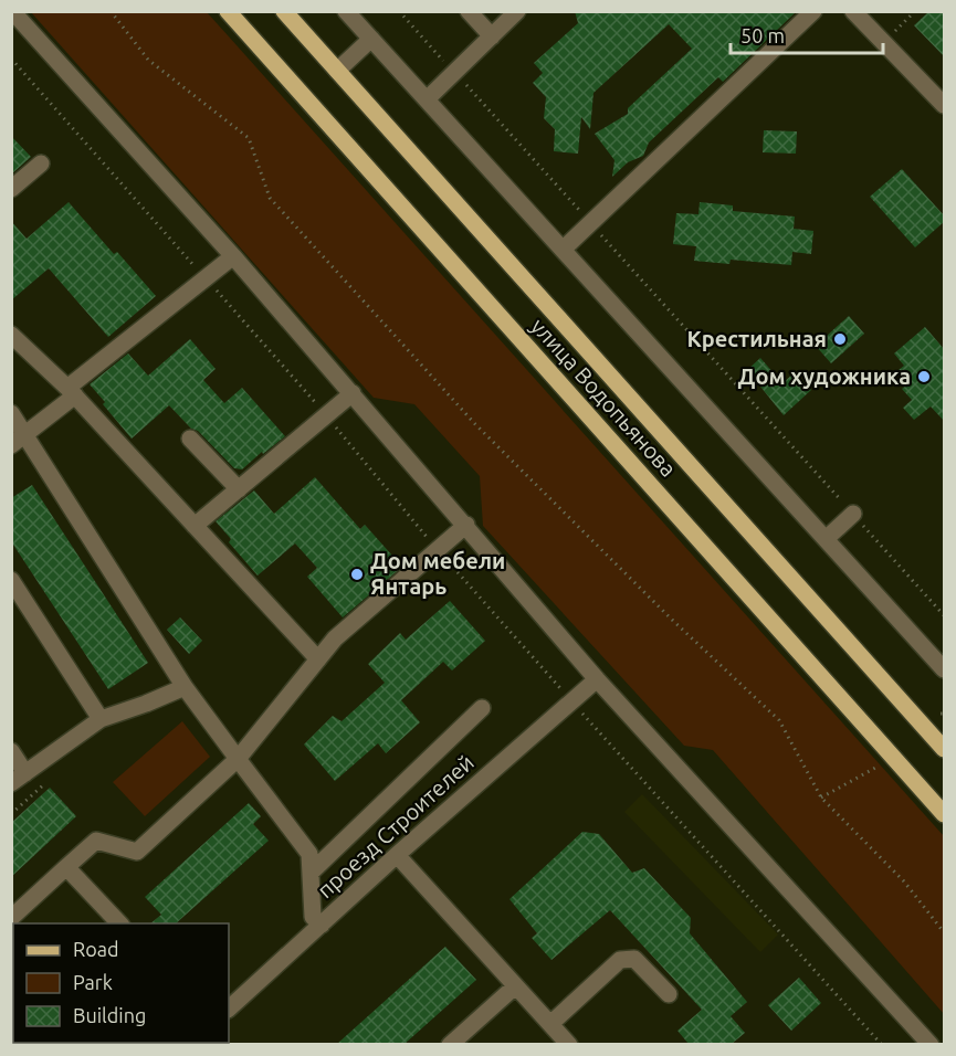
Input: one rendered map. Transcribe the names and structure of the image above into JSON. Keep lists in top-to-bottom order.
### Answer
{
  "streets": {
    "main road": ["улица Водопьянова"],
    "street": ["проезд Строителей"]
  },
  "places": ["Крестильная", "Дом художника", "Дом мебели Янтарь"],
  "legend": ["Road", "Park", "Building"],
  "scale_bar": "50 m"
}
